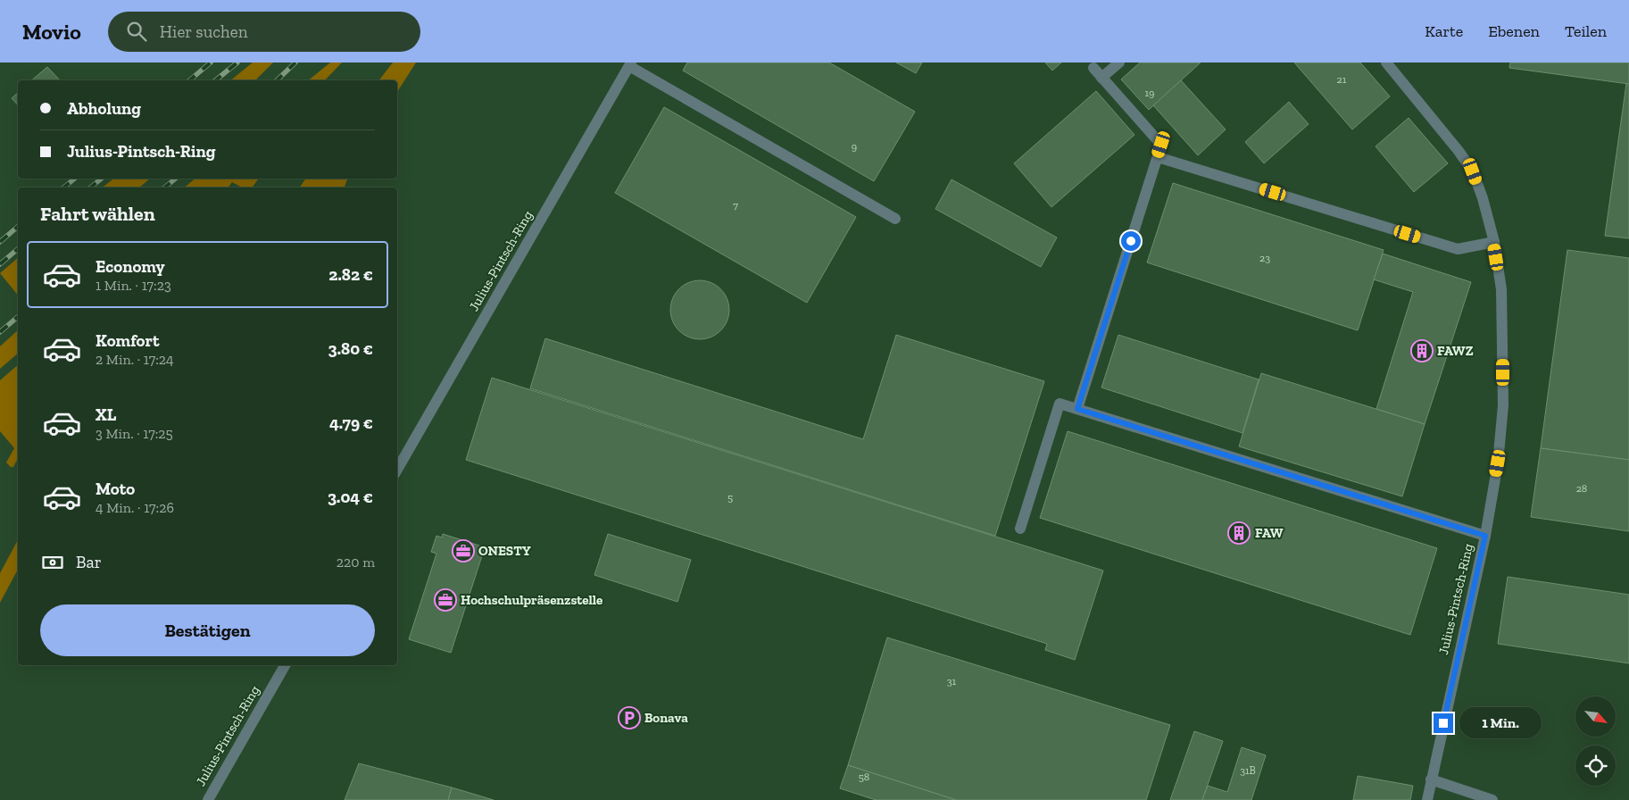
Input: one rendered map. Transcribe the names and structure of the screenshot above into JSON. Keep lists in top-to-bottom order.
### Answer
{
  "streets": {
    "street": ["Julius-Pintsch-Ring"]
  },
  "places": {
    "building": ["FAWZ", "FAW"],
    "office": ["ONESTY", "Hochschulpräsenzstelle"],
    "parking": ["Bonava"]
  },
  "house_numbers": [
    "21",
    "19",
    "9",
    "7",
    "23",
    "28",
    "5",
    "31",
    "31B",
    "58"
  ],
  "north": "bottom right",
  "page": {
    "header": "Movio",
    "search": "Hier suchen",
    "nav": ["Karte", "Ebenen", "Teilen"],
    "banner": ["Abholung", "Julius-Pintsch-Ring"],
    "heading": "Fahrt wählen",
    "list": [
      {
        "name": "Economy",
        "note": "1 Min. · 17:23",
        "value": "2.82 €"
      },
      {
        "name": "Komfort",
        "note": "2 Min. · 17:24",
        "value": "3.80 €"
      },
      {
        "name": "XL",
        "note": "3 Min. · 17:25",
        "value": "4.79 €"
      },
      {
        "name": "Moto",
        "note": "4 Min. · 17:26",
        "value": "3.04 €"
      }
    ],
    "pay": ["Bar", "220 m"],
    "buttons": "Bestätigen",
    "bubble": "1 Min."
  }
}
